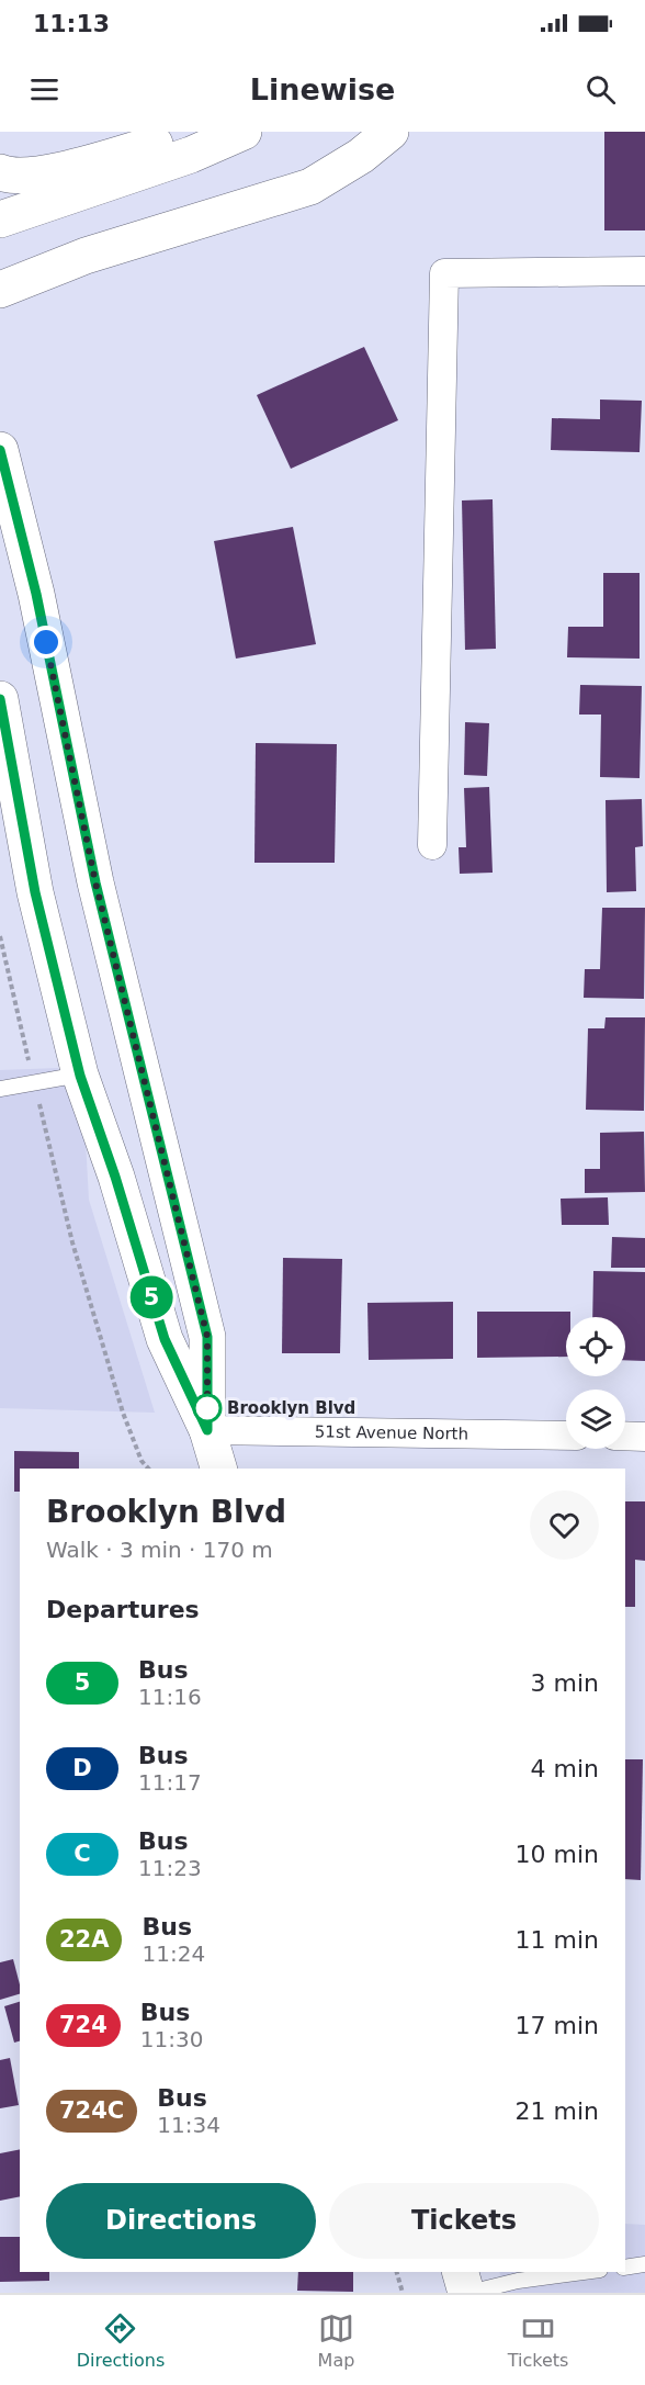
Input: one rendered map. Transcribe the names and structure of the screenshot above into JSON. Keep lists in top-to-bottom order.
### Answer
{
  "streets": {
    "street": ["51st Avenue North"]
  },
  "places": ["Brooklyn Blvd"],
  "lines": ["bus line 5"],
  "page": {
    "status": "11:13",
    "header": "Linewise",
    "on_map": "5",
    "heading": [
      ["Brooklyn Blvd", "Walk · 3 min · 170 m"],
      "Departures"
    ],
    "list": [
      {
        "mark": "5",
        "name": "Bus",
        "note": "11:16",
        "value": "3 min"
      },
      {
        "mark": "D",
        "name": "Bus",
        "note": "11:17",
        "value": "4 min"
      },
      {
        "mark": "C",
        "name": "Bus",
        "note": "11:23",
        "value": "10 min"
      },
      {
        "mark": "22A",
        "name": "Bus",
        "note": "11:24",
        "value": "11 min"
      },
      {
        "mark": "724",
        "name": "Bus",
        "note": "11:30",
        "value": "17 min"
      },
      {
        "mark": "724C",
        "name": "Bus",
        "note": "11:34",
        "value": "21 min"
      }
    ],
    "buttons": ["Directions", "Tickets"],
    "tabs": ["Directions", "Map", "Tickets"]
  }
}
